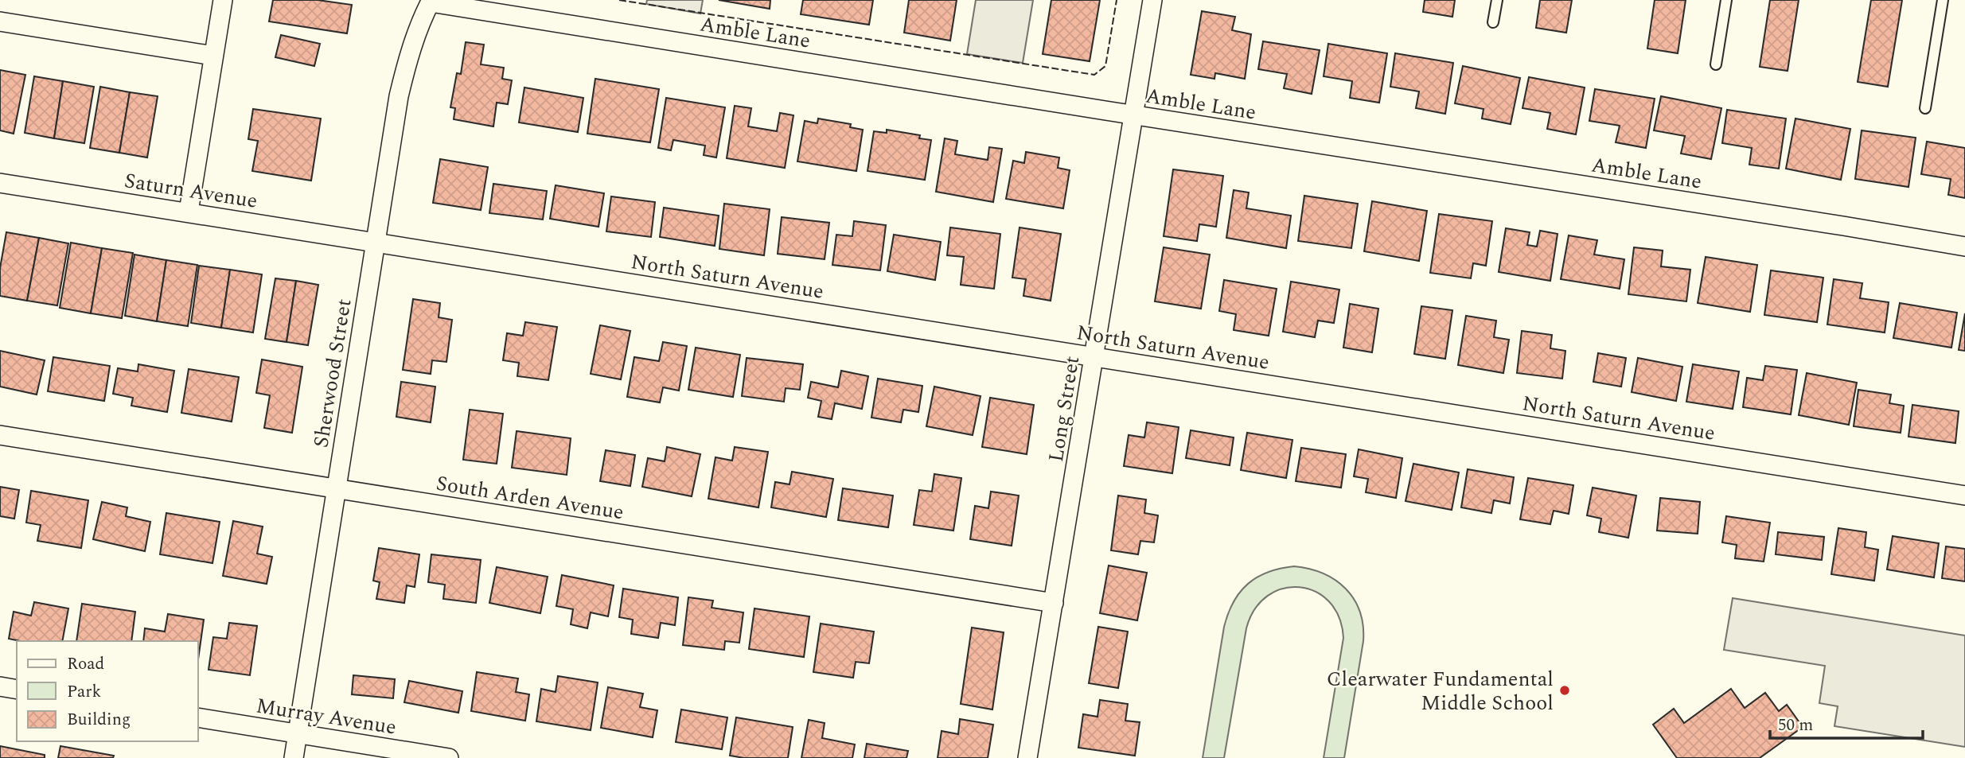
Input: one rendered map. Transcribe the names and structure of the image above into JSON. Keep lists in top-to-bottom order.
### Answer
{
  "streets": {
    "street": [
      "Amble Lane",
      "Saturn Avenue",
      "North Saturn Avenue",
      "Sherwood Street",
      "Long Street",
      "South Arden Avenue",
      "Murray Avenue"
    ]
  },
  "crossings": [
    ["Amble Lane", "Sherwood Street"],
    ["Amble Lane", "Long Street"],
    ["Saturn Avenue", "North Saturn Avenue"],
    ["Saturn Avenue", "Sherwood Street"],
    ["North Saturn Avenue", "Sherwood Street"],
    ["North Saturn Avenue", "Long Street"],
    ["Sherwood Street", "South Arden Avenue"],
    ["Sherwood Street", "Murray Avenue"],
    ["Long Street", "South Arden Avenue"]
  ],
  "places": ["Clearwater Fundamental Middle School"],
  "legend": ["Road", "Park", "Building"],
  "scale_bar": "50 m"
}
